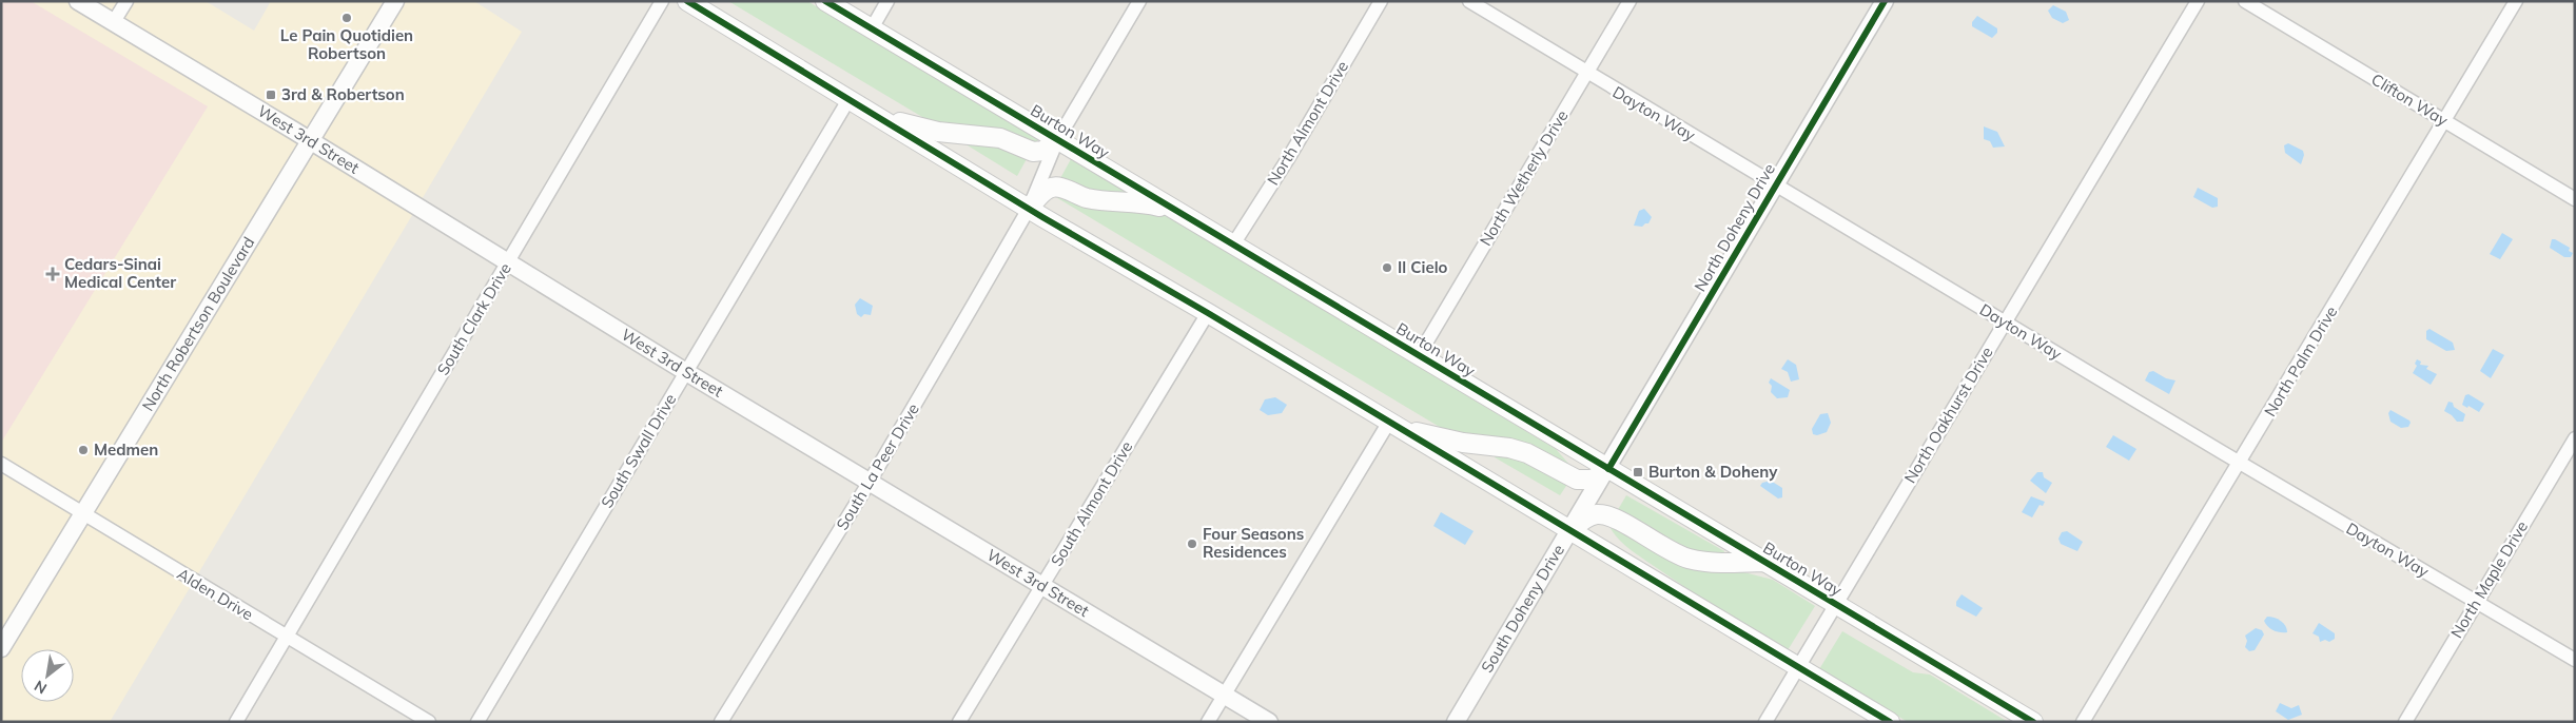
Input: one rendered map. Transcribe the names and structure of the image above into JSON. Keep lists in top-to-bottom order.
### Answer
{
  "streets": {
    "main road": ["Burton Way"],
    "street": [
      "Clifton Way",
      "Dayton Way",
      "North Almont Drive",
      "West 3rd Street",
      "North Wetherly Drive",
      "North Doheny Drive",
      "South Clark Drive",
      "North Robertson Boulevard",
      "North Palm Drive",
      "North Oakhurst Drive",
      "South Swall Drive",
      "South La Peer Drive",
      "South Almont Drive",
      "North Maple Drive",
      "Alden Drive",
      "South Doheny Drive"
    ]
  },
  "crossings": [
    ["Clifton Way", "North Palm Drive"],
    ["Dayton Way", "North Wetherly Drive"],
    ["Dayton Way", "North Doheny Drive"],
    ["Dayton Way", "North Palm Drive"],
    ["Dayton Way", "North Oakhurst Drive"],
    ["Dayton Way", "North Maple Drive"],
    ["North Almont Drive", "Burton Way"],
    ["Burton Way", "North Wetherly Drive"],
    ["Burton Way", "North Doheny Drive"],
    ["Burton Way", "North Oakhurst Drive"],
    ["Burton Way", "South La Peer Drive"],
    ["Burton Way", "South Doheny Drive"],
    ["West 3rd Street", "South Clark Drive"],
    ["West 3rd Street", "North Robertson Boulevard"],
    ["West 3rd Street", "South Swall Drive"],
    ["West 3rd Street", "South La Peer Drive"],
    ["West 3rd Street", "South Almont Drive"],
    ["North Doheny Drive", "South Doheny Drive"],
    ["South Clark Drive", "Alden Drive"],
    ["North Robertson Boulevard", "Alden Drive"]
  ],
  "places": {
    "other": [
      "Le Pain Quotidien Robertson",
      "Il Cielo",
      "Medmen",
      "Four Seasons Residences"
    ],
    "transit": ["3rd & Robertson", "Burton & Doheny"],
    "health": ["Cedars-Sinai Medical Center"]
  },
  "north": "bottom left"
}
